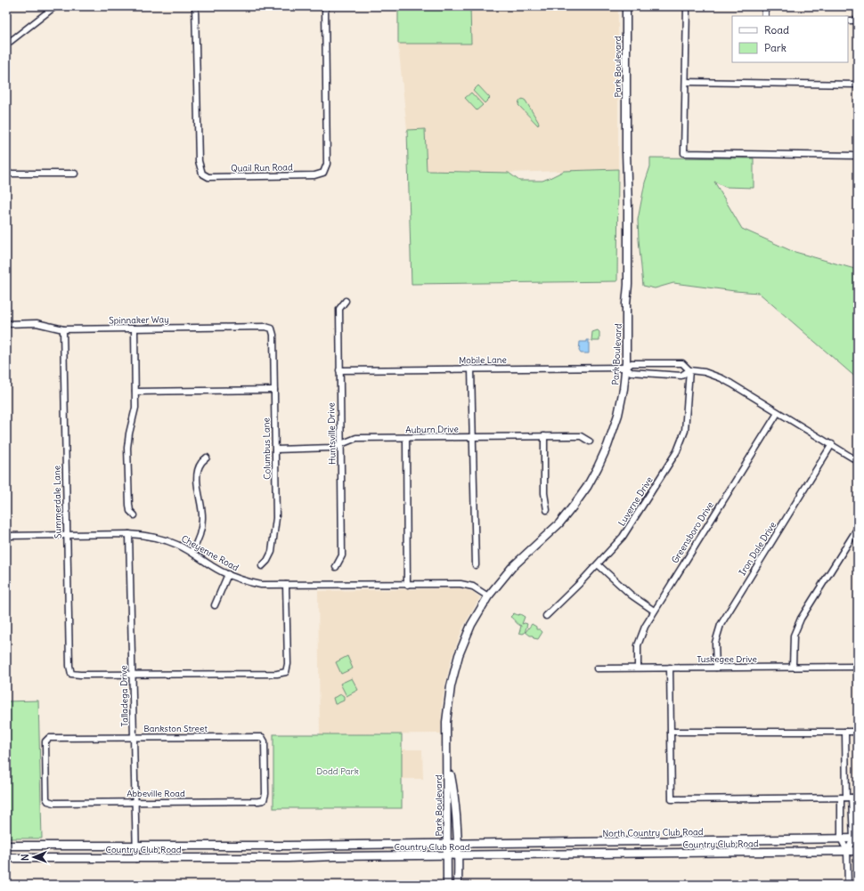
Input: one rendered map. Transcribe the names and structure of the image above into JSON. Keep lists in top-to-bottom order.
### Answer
{
  "streets": {
    "main road": ["Park Boulevard", "North Country Club Road", "Country Club Road"],
    "street": [
      "Quail Run Road",
      "Spinnaker Way",
      "Mobile Lane",
      "Auburn Drive",
      "Huntsville Drive",
      "Columbus Lane",
      "Luverne Drive",
      "Summerdale Lane",
      "Greensboro Drive",
      "Iron Dale Drive",
      "Cheyenne Road",
      "Tuskegee Drive",
      "Talladega Drive",
      "Bankston Street",
      "Abbeville Road"
    ]
  },
  "crossings": [
    ["Park Boulevard", "Mobile Lane"],
    ["Park Boulevard", "Cheyenne Road"],
    ["Park Boulevard", "North Country Club Road"],
    ["Park Boulevard", "Country Club Road"],
    ["Spinnaker Way", "Columbus Lane"],
    ["Spinnaker Way", "Summerdale Lane"],
    ["Mobile Lane", "Huntsville Drive"],
    ["Auburn Drive", "Huntsville Drive"],
    ["Auburn Drive", "Columbus Lane"],
    ["Summerdale Lane", "Cheyenne Road"],
    ["Summerdale Lane", "Talladega Drive"],
    ["Greensboro Drive", "Tuskegee Drive"],
    ["Iron Dale Drive", "Tuskegee Drive"],
    ["Cheyenne Road", "Talladega Drive"],
    ["Talladega Drive", "Bankston Street"],
    ["Talladega Drive", "Abbeville Road"],
    ["Talladega Drive", "Country Club Road"],
    ["Bankston Street", "Abbeville Road"],
    ["North Country Club Road", "Country Club Road"]
  ],
  "parks": ["Dodd Park"],
  "legend": ["Road", "Park"],
  "north": "left"
}
